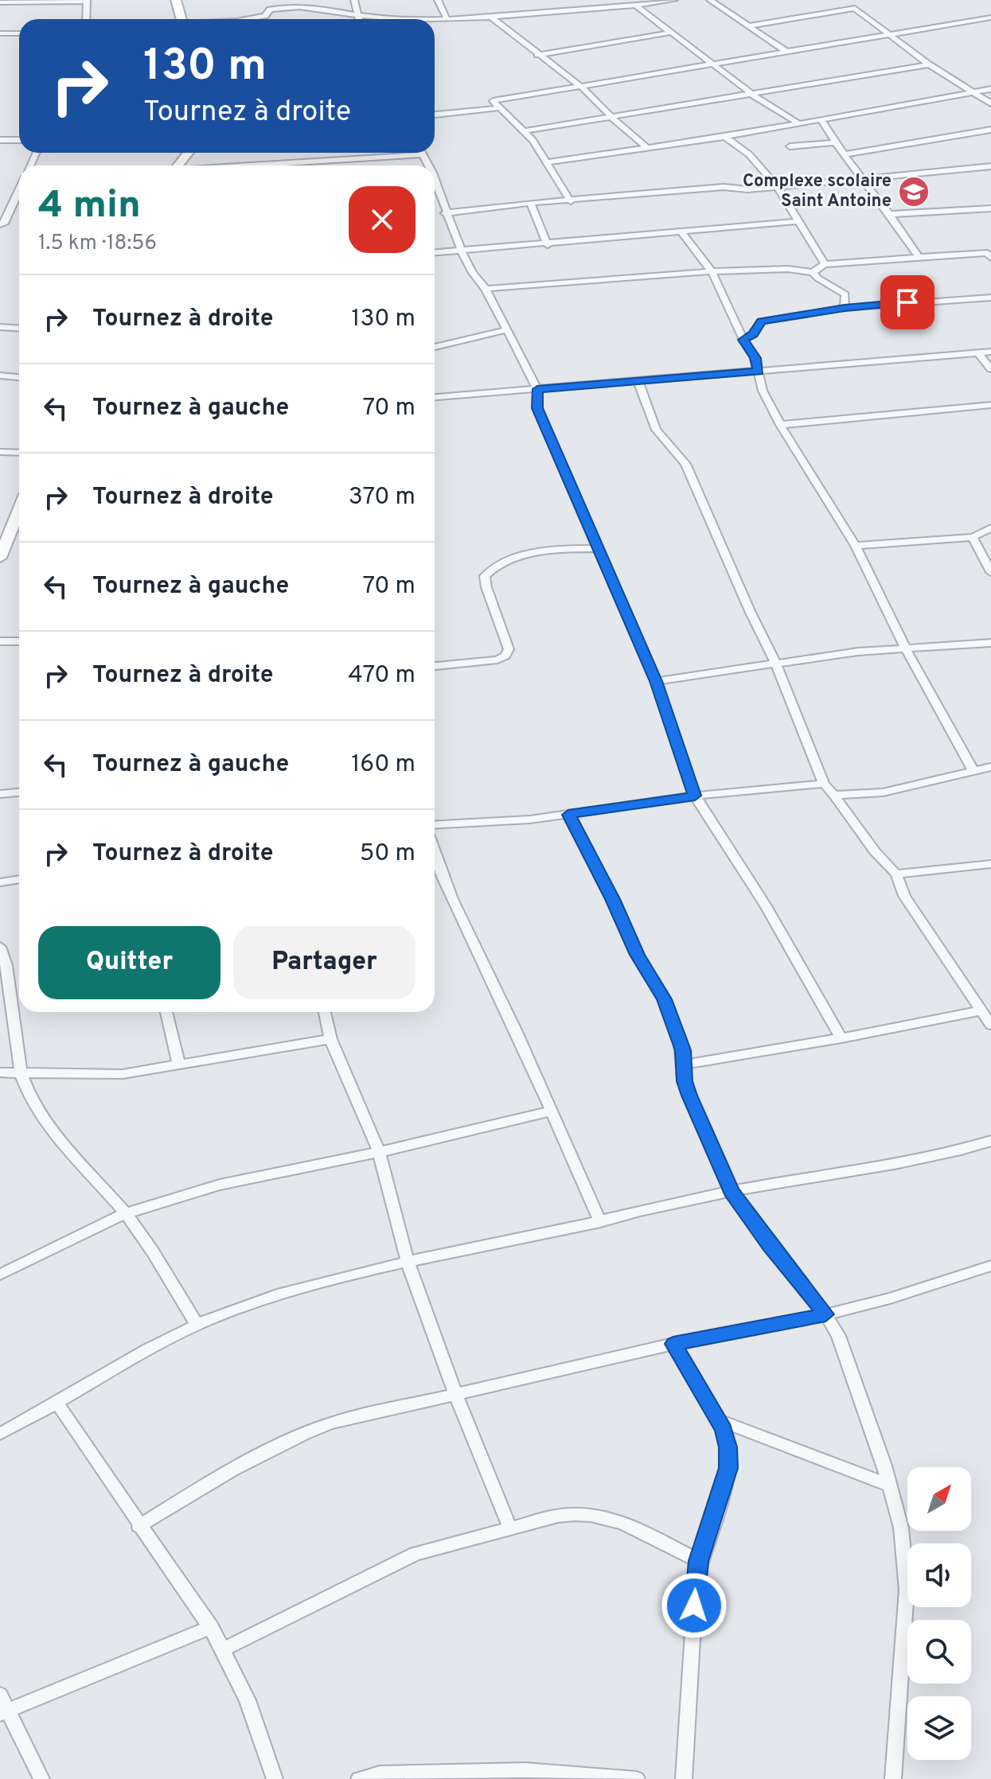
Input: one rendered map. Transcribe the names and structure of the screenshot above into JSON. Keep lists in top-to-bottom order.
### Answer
{
  "places": {
    "school or university": ["Complexe scolaire Saint Antoine"]
  },
  "north": "top right",
  "page": {
    "turn": ["130 m", "Tournez à droite"],
    "heading": ["4 min", "1.5 km · 18:56"],
    "list": [
      {
        "name": "Tournez à droite",
        "value": "130 m"
      },
      {
        "name": "Tournez à gauche",
        "value": "70 m"
      },
      {
        "name": "Tournez à droite",
        "value": "370 m"
      },
      {
        "name": "Tournez à gauche",
        "value": "70 m"
      },
      {
        "name": "Tournez à droite",
        "value": "470 m"
      },
      {
        "name": "Tournez à gauche",
        "value": "160 m"
      },
      {
        "name": "Tournez à droite",
        "value": "50 m"
      }
    ],
    "buttons": ["Quitter", "Partager"]
  }
}
